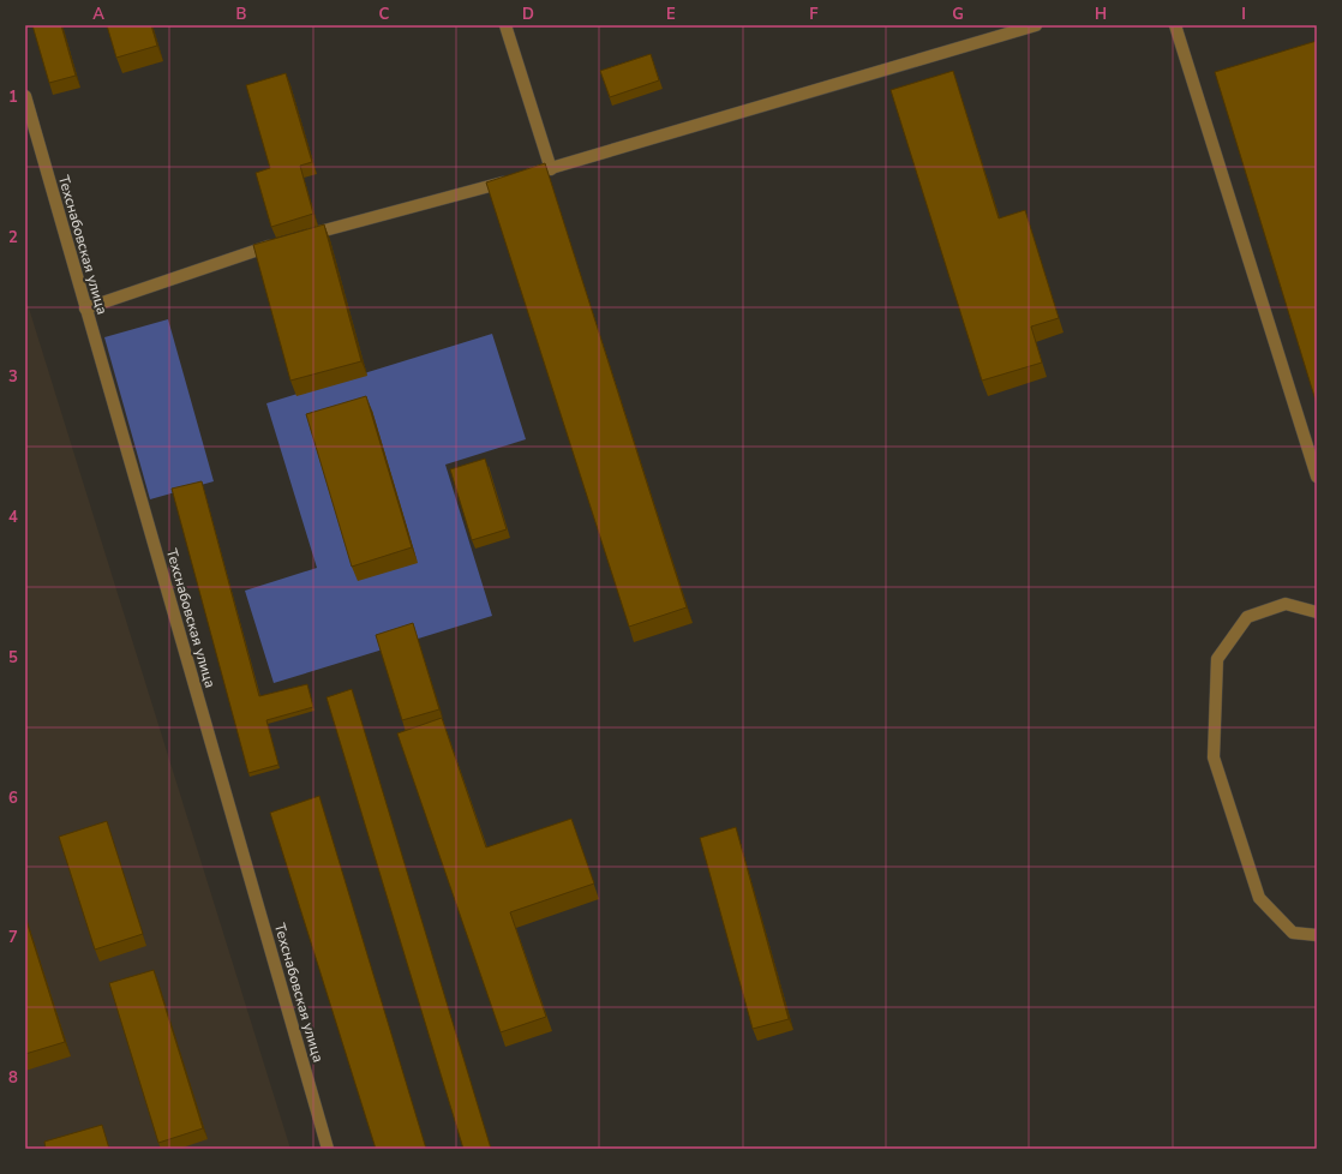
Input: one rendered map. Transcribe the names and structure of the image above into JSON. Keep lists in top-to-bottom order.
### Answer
{
  "streets": {
    "street": ["Техснабовская улица"]
  },
  "grid": {
    "columns": [
      "A",
      "B",
      "C",
      "D",
      "E",
      "F",
      "G",
      "H",
      "I"
    ],
    "rows": [
      "1",
      "2",
      "3",
      "4",
      "5",
      "6",
      "7",
      "8"
    ]
  }
}
